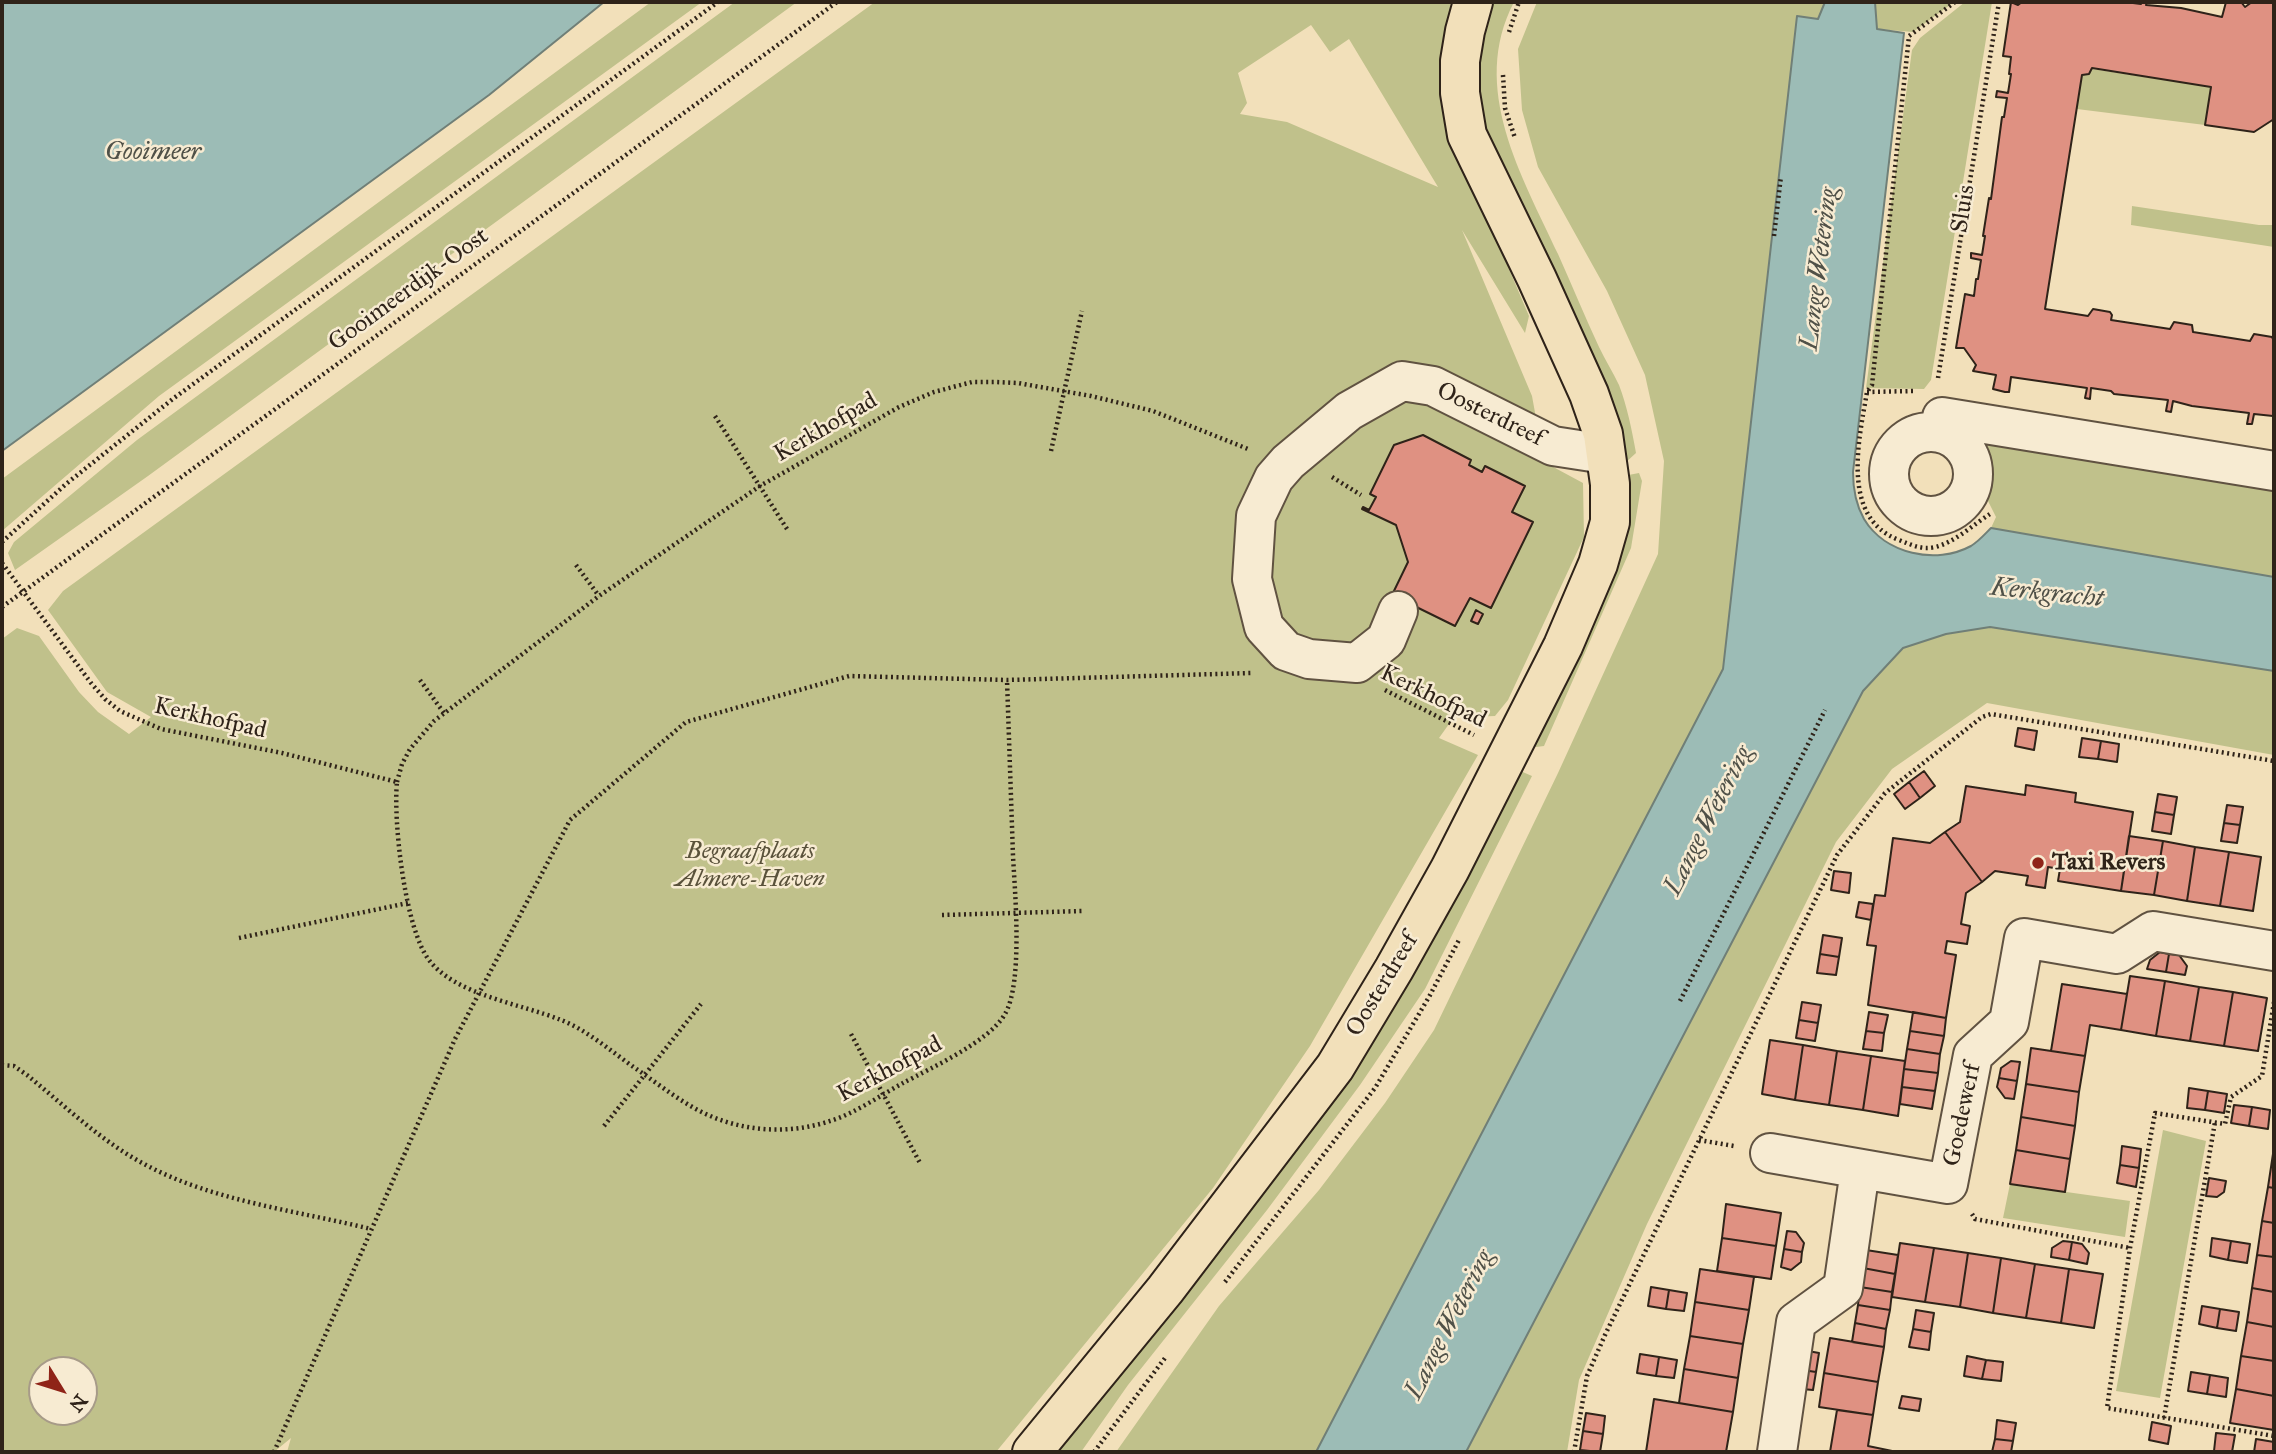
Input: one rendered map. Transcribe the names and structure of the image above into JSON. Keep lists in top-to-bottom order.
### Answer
{
  "streets": {
    "main road": ["Oosterdreef"],
    "street": ["Goedewerf"],
    "path": ["Sluis", "Gooimeerdijk-Oost", "Kerkhofpad"]
  },
  "crossings": [
    ["Gooimeerdijk-Oost", "Kerkhofpad"],
    ["Oosterdreef", "Kerkhofpad"]
  ],
  "water": ["Gooimeer", "Lange Wetering", "Kerkgracht"],
  "parks": ["Begraafplaats Almere-Haven"],
  "places": ["Taxi Revers"],
  "north": "bottom right"
}
